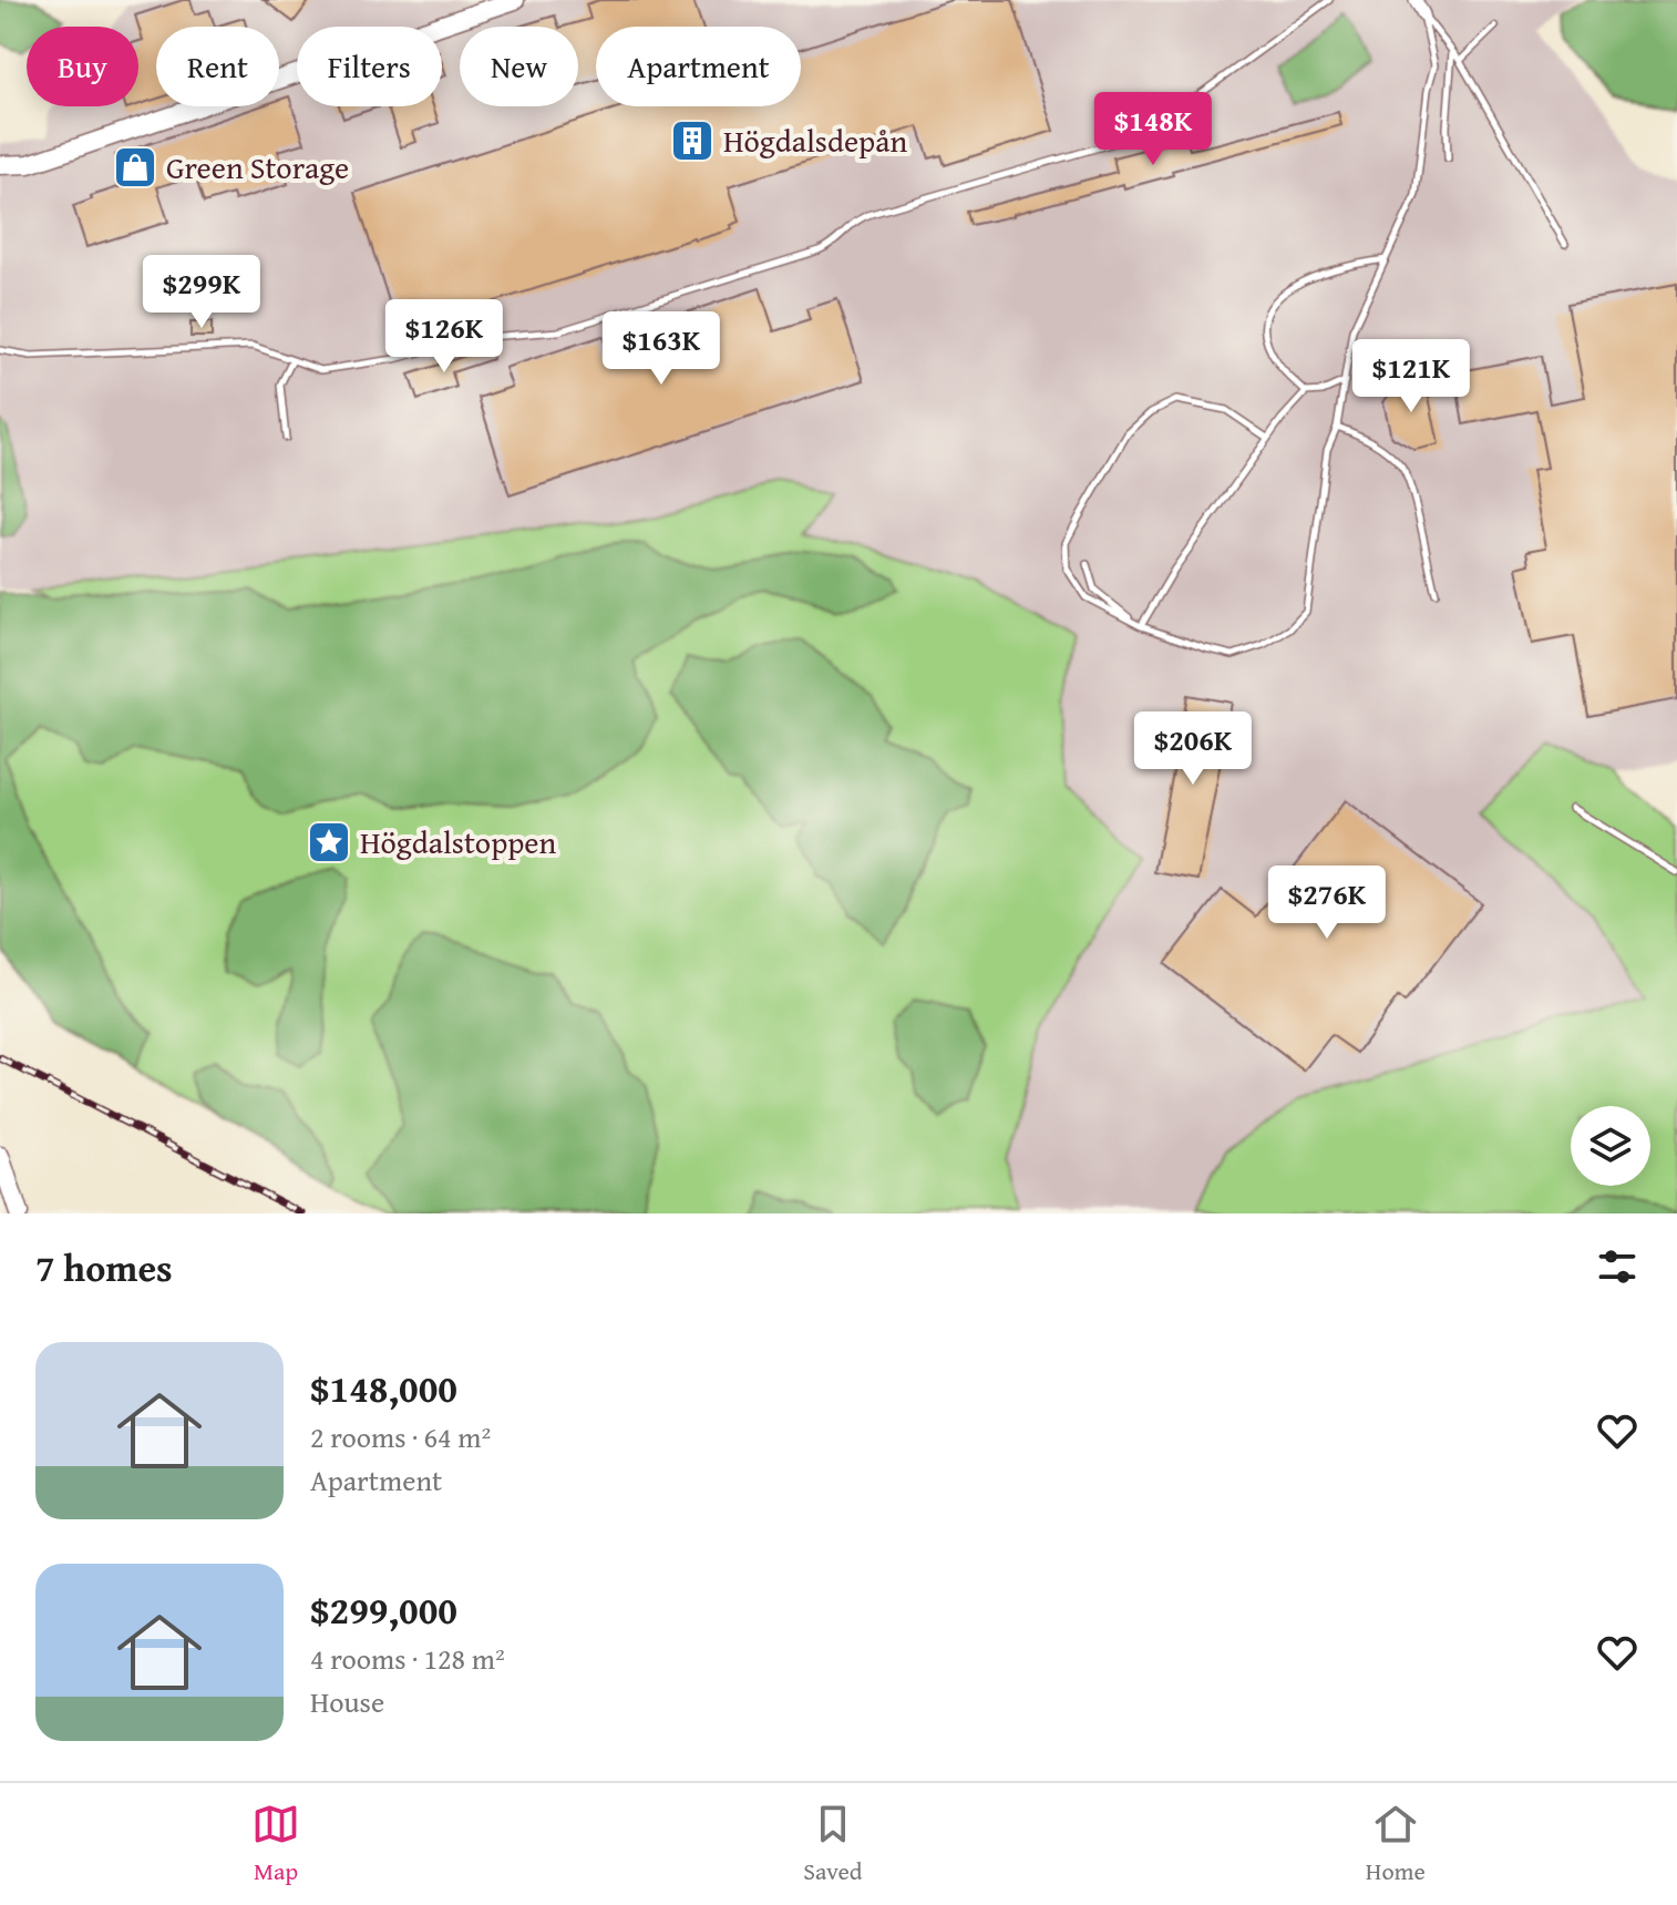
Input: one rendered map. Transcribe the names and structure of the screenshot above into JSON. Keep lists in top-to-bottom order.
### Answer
{
  "places": {
    "building": ["Högdalsdepån"],
    "shop": ["Green Storage"],
    "place": ["Högdalstoppen"]
  },
  "page": {
    "chip": [
      "Buy",
      "Rent",
      "Filters",
      "New",
      "Apartment"
    ],
    "price": [
      "$148K",
      "$299K",
      "$126K",
      "$163K",
      "$121K",
      "$206K",
      "$276K"
    ],
    "heading": "7 homes",
    "list": [
      {
        "name": "$148,000",
        "note": "2 rooms · 64 m² · Apartment"
      },
      {
        "name": "$299,000",
        "note": "4 rooms · 128 m² · House"
      }
    ],
    "tabs": ["Map", "Saved", "Home"]
  }
}
